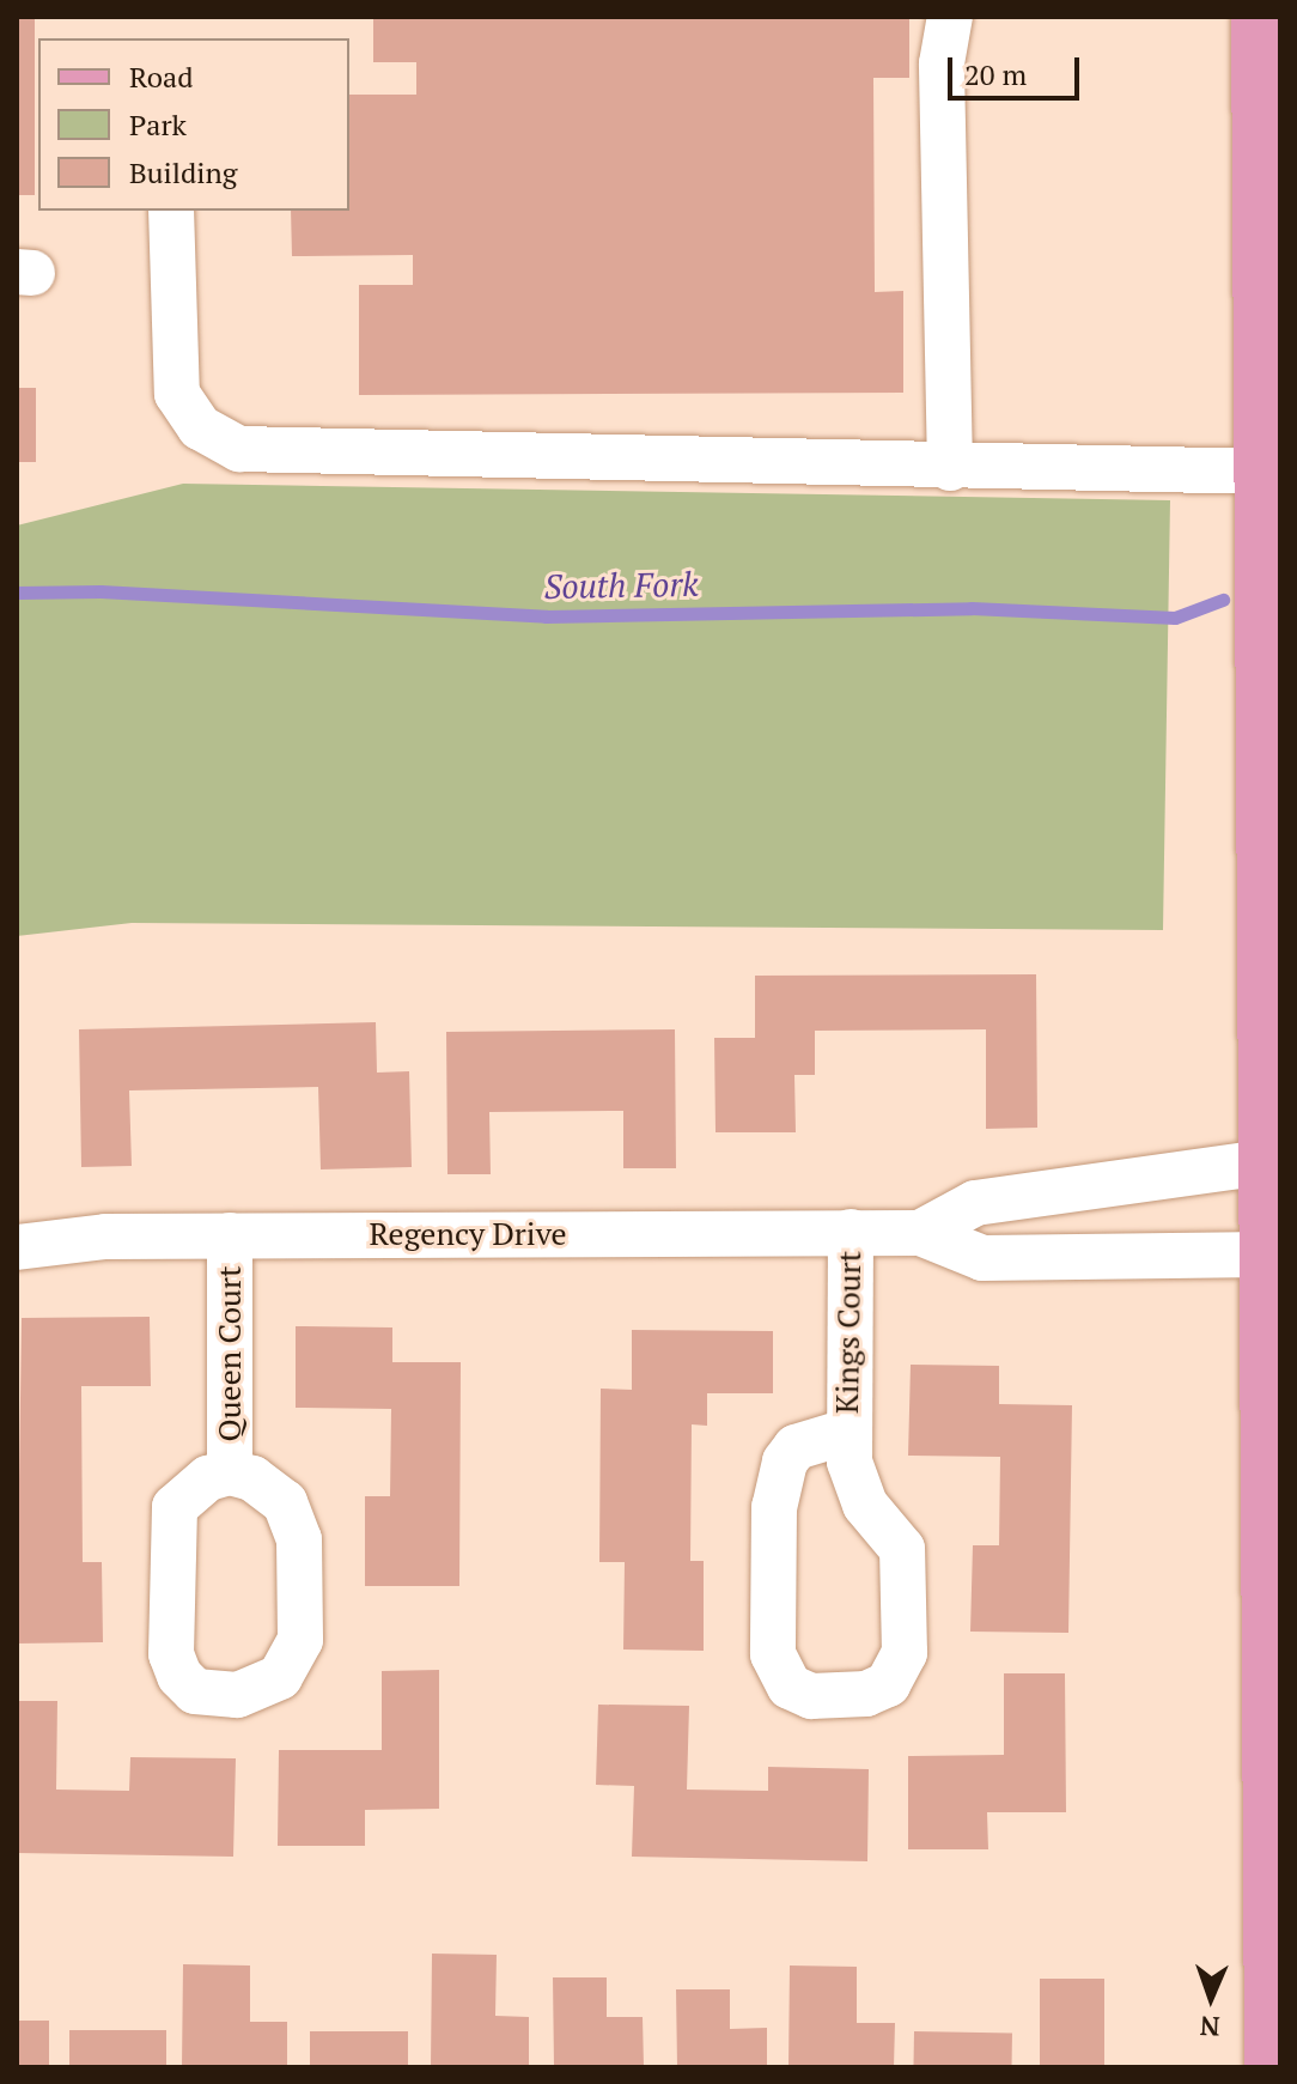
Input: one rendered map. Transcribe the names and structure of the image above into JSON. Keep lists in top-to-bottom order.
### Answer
{
  "streets": {
    "street": ["Regency Drive", "Kings Court", "Queen Court"]
  },
  "crossings": [
    ["Regency Drive", "Kings Court"],
    ["Regency Drive", "Queen Court"]
  ],
  "water": ["South Fork"],
  "legend": ["Road", "Park", "Building"],
  "scale_bar": "20 m",
  "north": "bottom"
}
